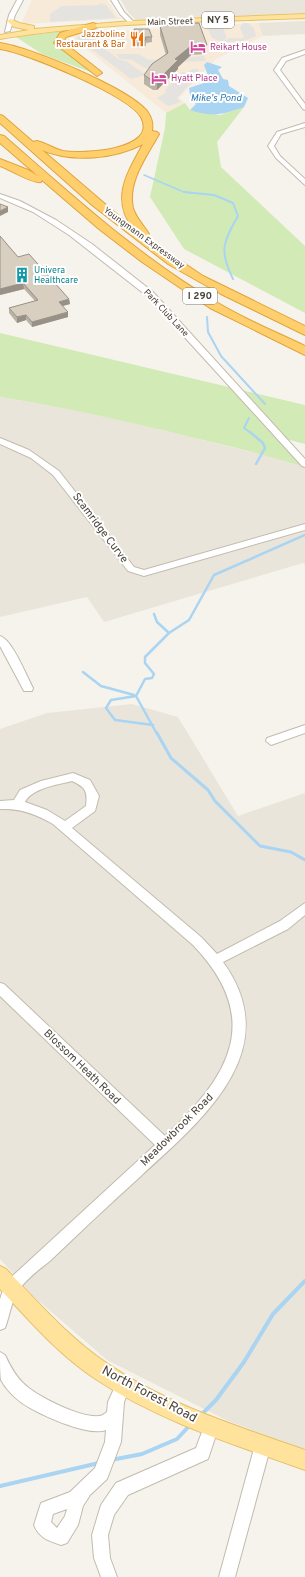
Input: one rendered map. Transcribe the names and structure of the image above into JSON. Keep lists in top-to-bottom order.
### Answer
{
  "streets": {
    "highway": ["Youngmann Expressway", "I 290"],
    "main road": ["NY 5", "Main Street", "North Forest Road"],
    "street": [
      "Park Club Lane",
      "Scamridge Curve",
      "Blossom Heath Road",
      "Meadowbrook Road"
    ]
  },
  "crossings": [
    ["Blossom Heath Road", "Meadowbrook Road"],
    ["Meadowbrook Road", "North Forest Road"]
  ],
  "water": ["Mike's Pond"],
  "places": {
    "restaurant": ["Jazzboline Restaurant & Bar"],
    "hotel": ["Reikart House", "Hyatt Place"],
    "building": ["Univera Healthcare"]
  }
}
